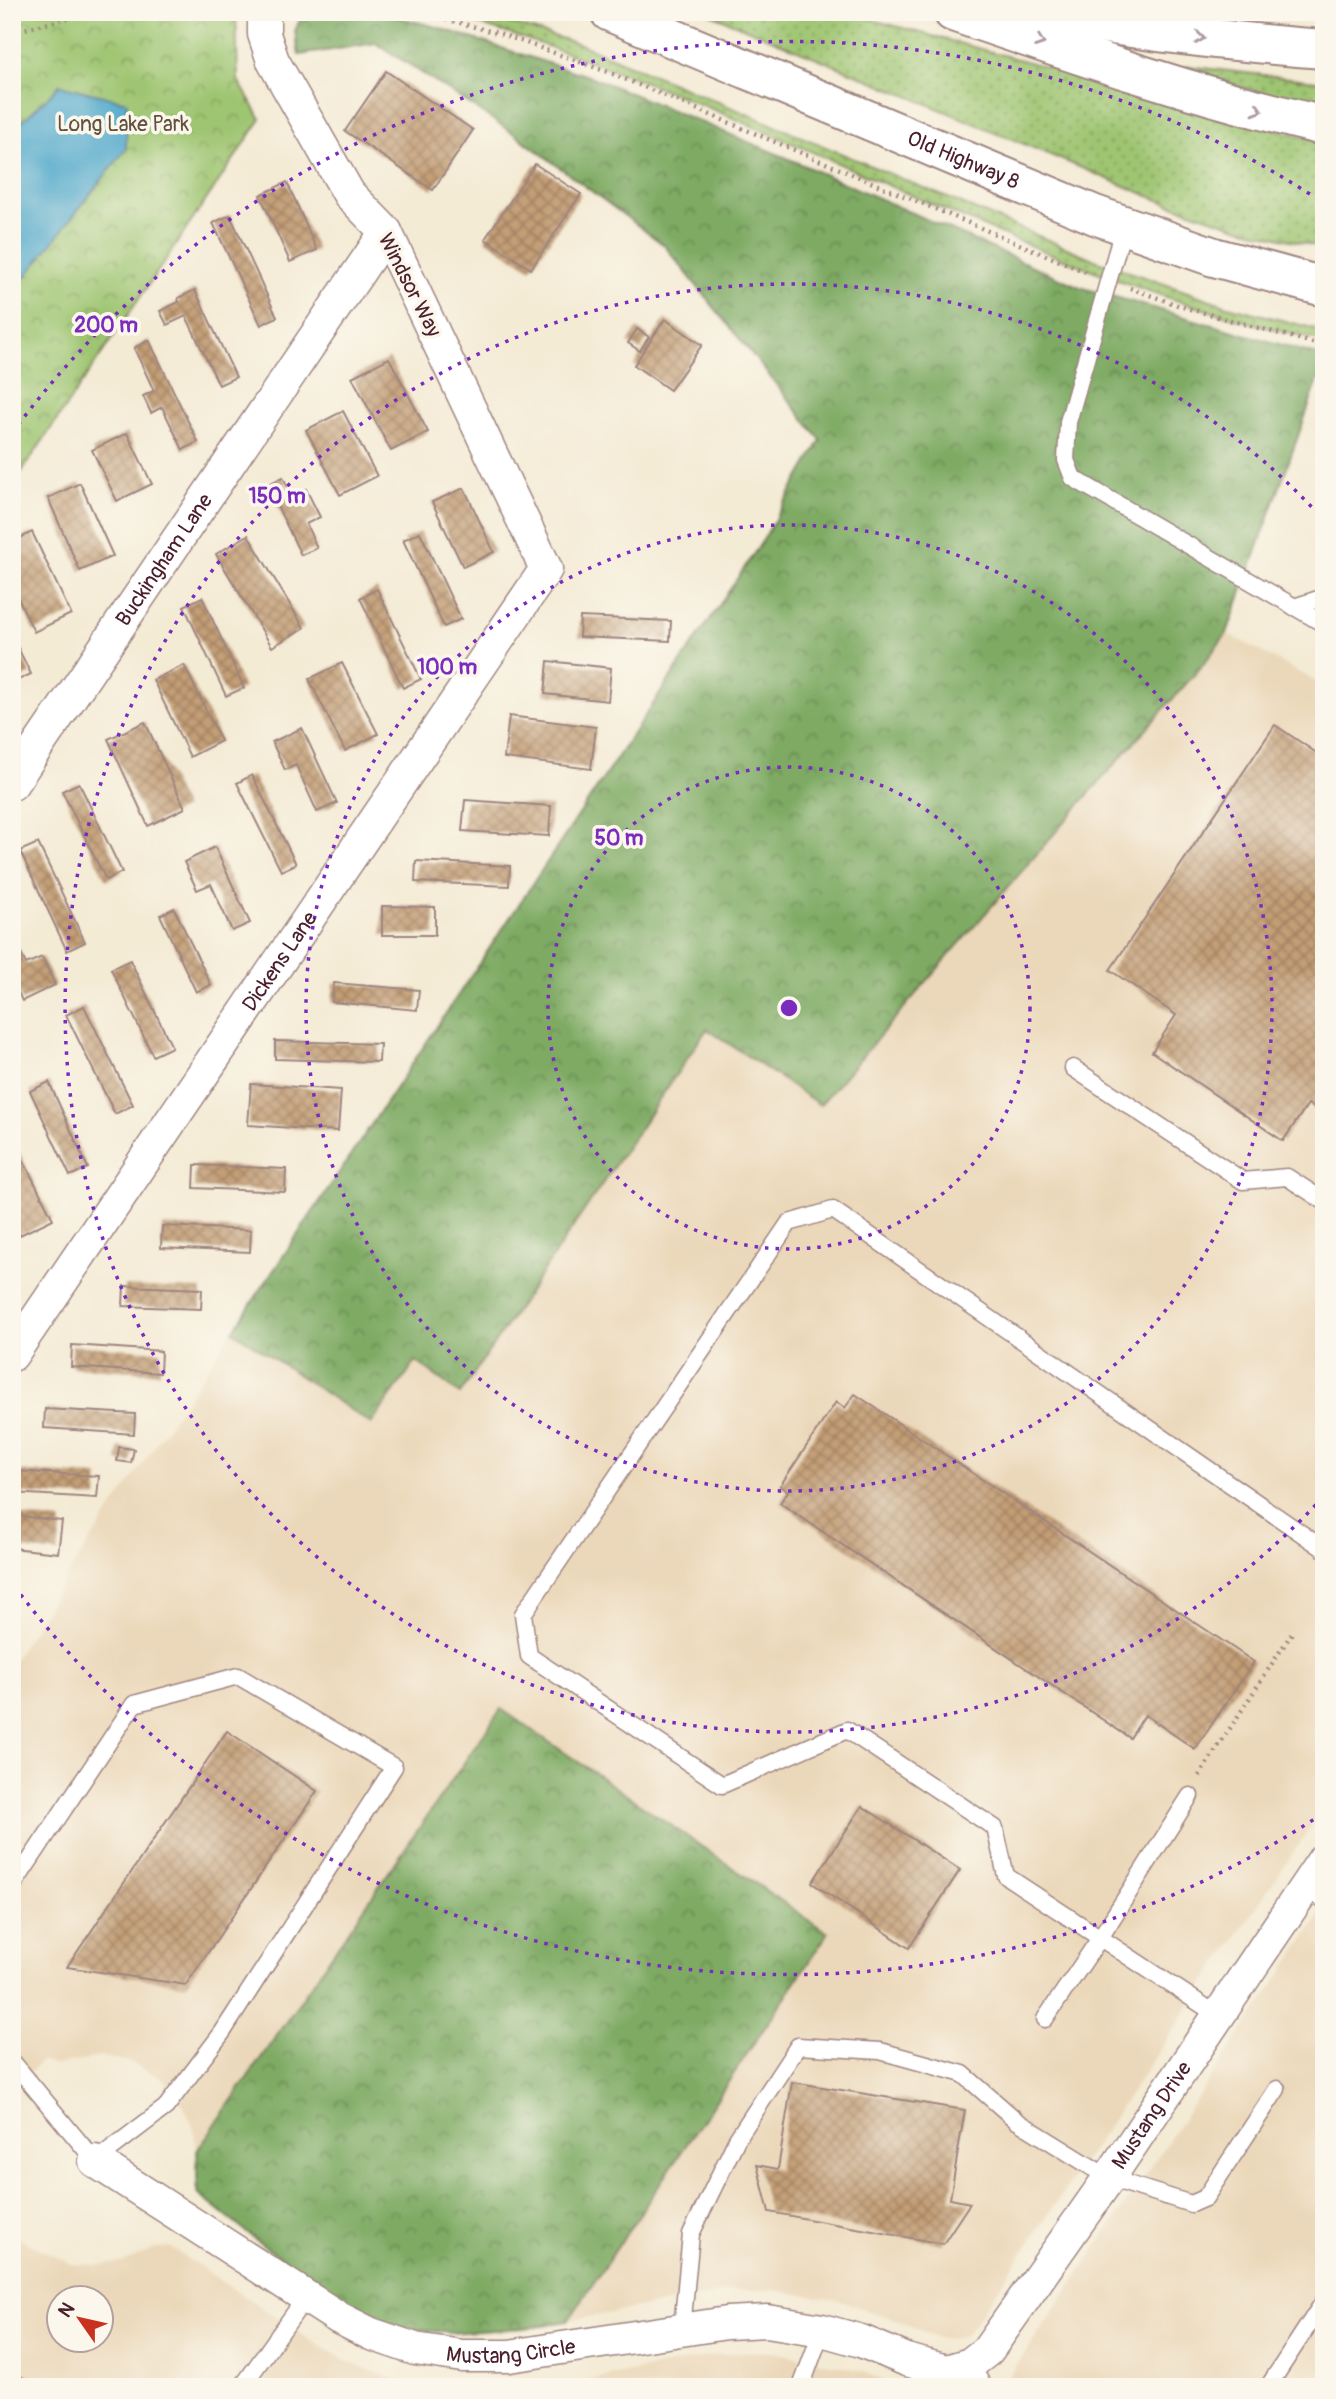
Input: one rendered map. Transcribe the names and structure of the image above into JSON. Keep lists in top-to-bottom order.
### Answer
{
  "streets": {
    "main road": ["Old Highway 8"],
    "street": [
      "Windsor Way",
      "Buckingham Lane",
      "Dickens Lane",
      "Mustang Drive",
      "Mustang Circle"
    ]
  },
  "crossings": [
    ["Windsor Way", "Buckingham Lane"],
    ["Windsor Way", "Dickens Lane"],
    ["Mustang Drive", "Mustang Circle"]
  ],
  "parks": ["Long Lake Park"],
  "north": "top left",
  "rings": [
    "200 m",
    "150 m",
    "100 m",
    "50 m"
  ]
}
